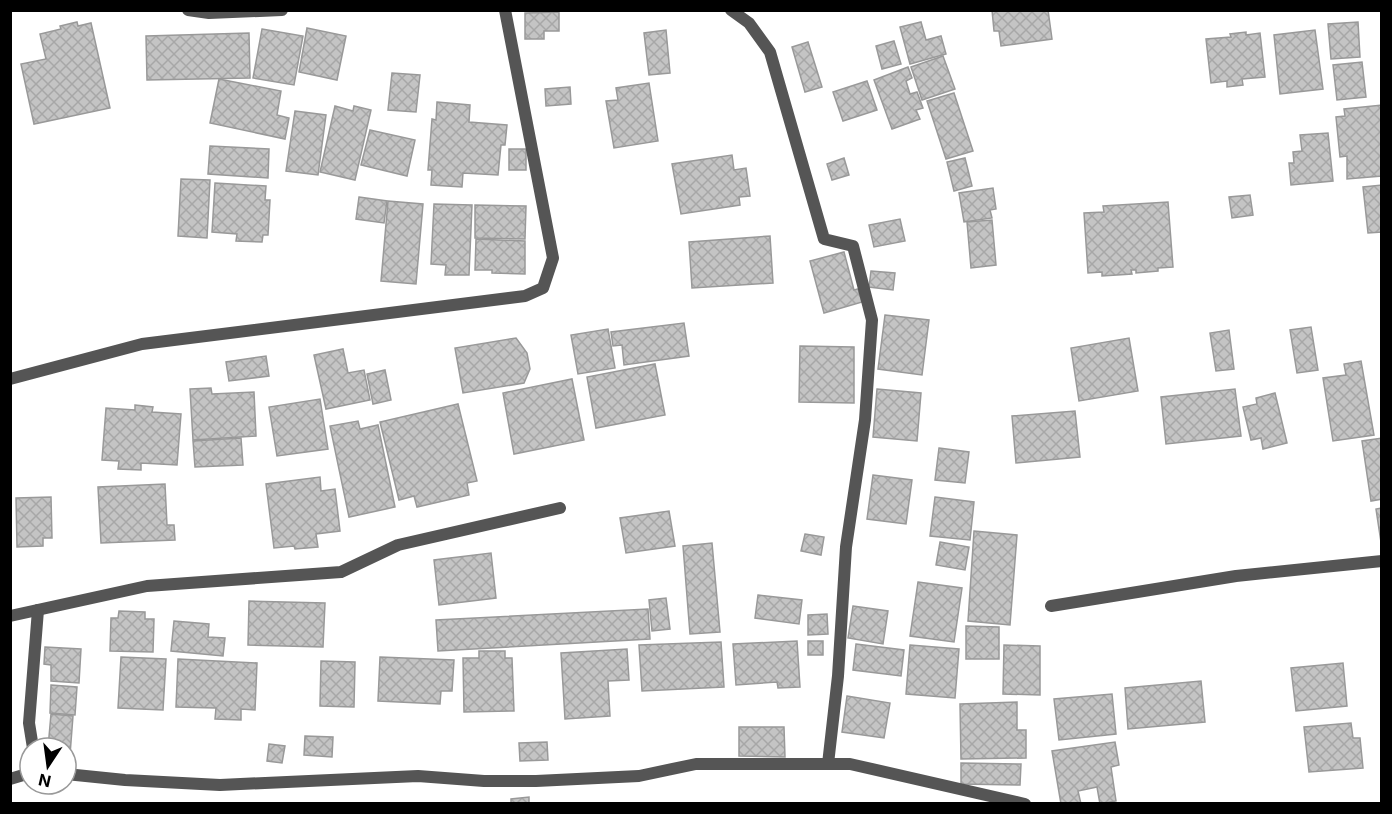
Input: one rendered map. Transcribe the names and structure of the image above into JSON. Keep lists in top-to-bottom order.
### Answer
{
  "north": "bottom"
}
